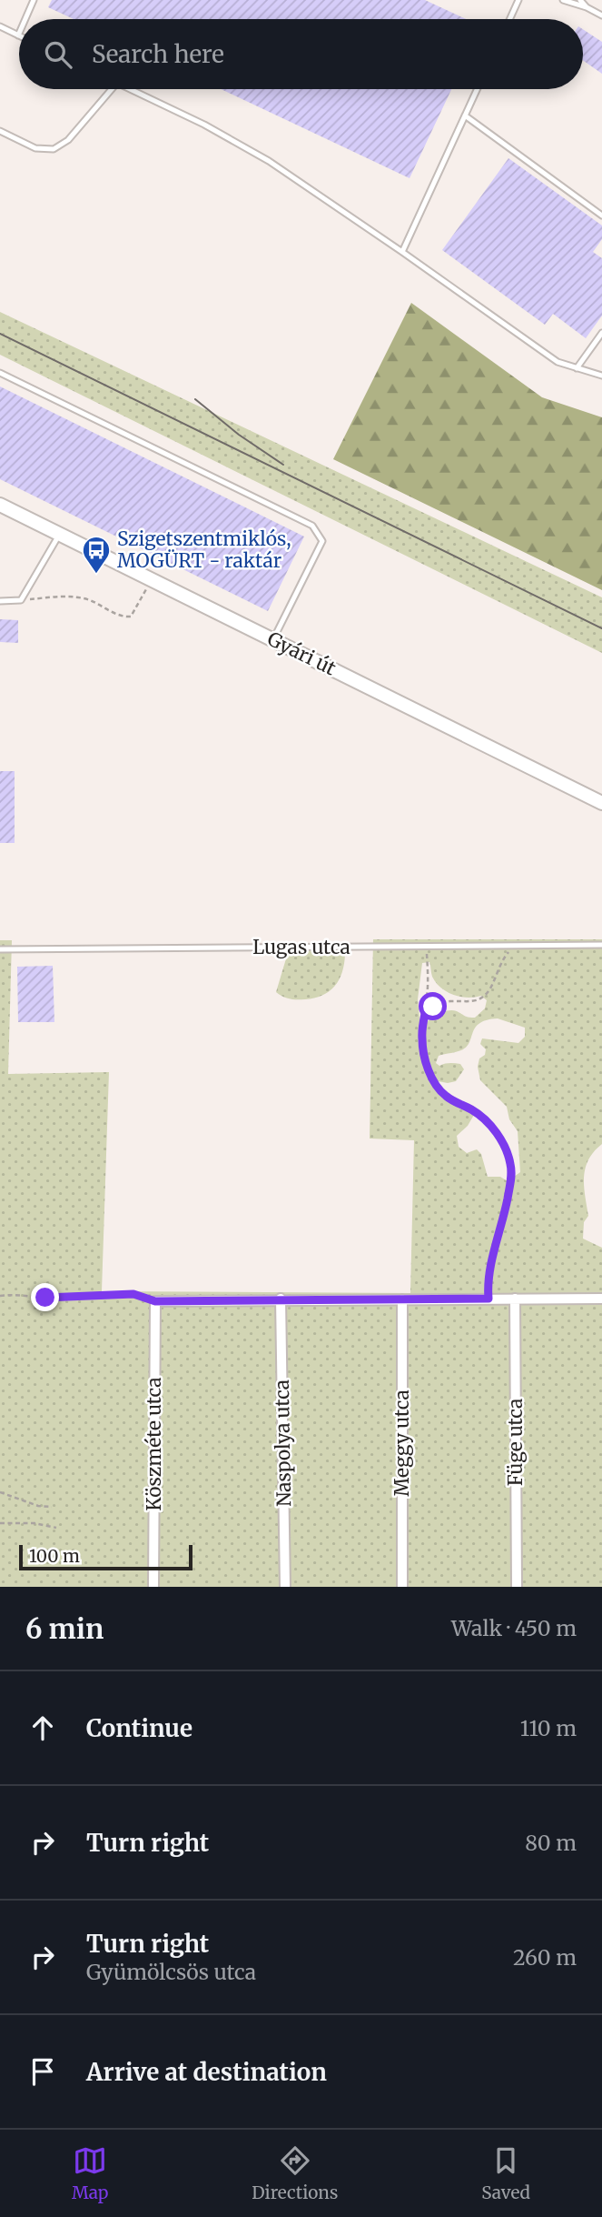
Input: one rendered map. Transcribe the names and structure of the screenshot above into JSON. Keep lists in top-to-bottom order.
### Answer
{
  "streets": {
    "street": [
      "Gyári út",
      "Füge utca",
      "Naspolya utca",
      "Meggy utca",
      "Köszméte utca"
    ],
    "lane": ["Lugas utca"]
  },
  "places": {
    "bus stop": ["Szigetszentmiklós, MOGÜRT - raktár"]
  },
  "scale_bar": "100 m",
  "page": {
    "search": "Search here",
    "scale": "100 m",
    "heading": ["6 min", "Walk · 450 m"],
    "list": [
      ["Continue", "110 m"],
      ["Turn right", "80 m"],
      ["Turn right", "Gyümölcsös utca", "260 m"],
      "Arrive at destination"
    ],
    "nav": ["Map", "Directions", "Saved"]
  }
}
